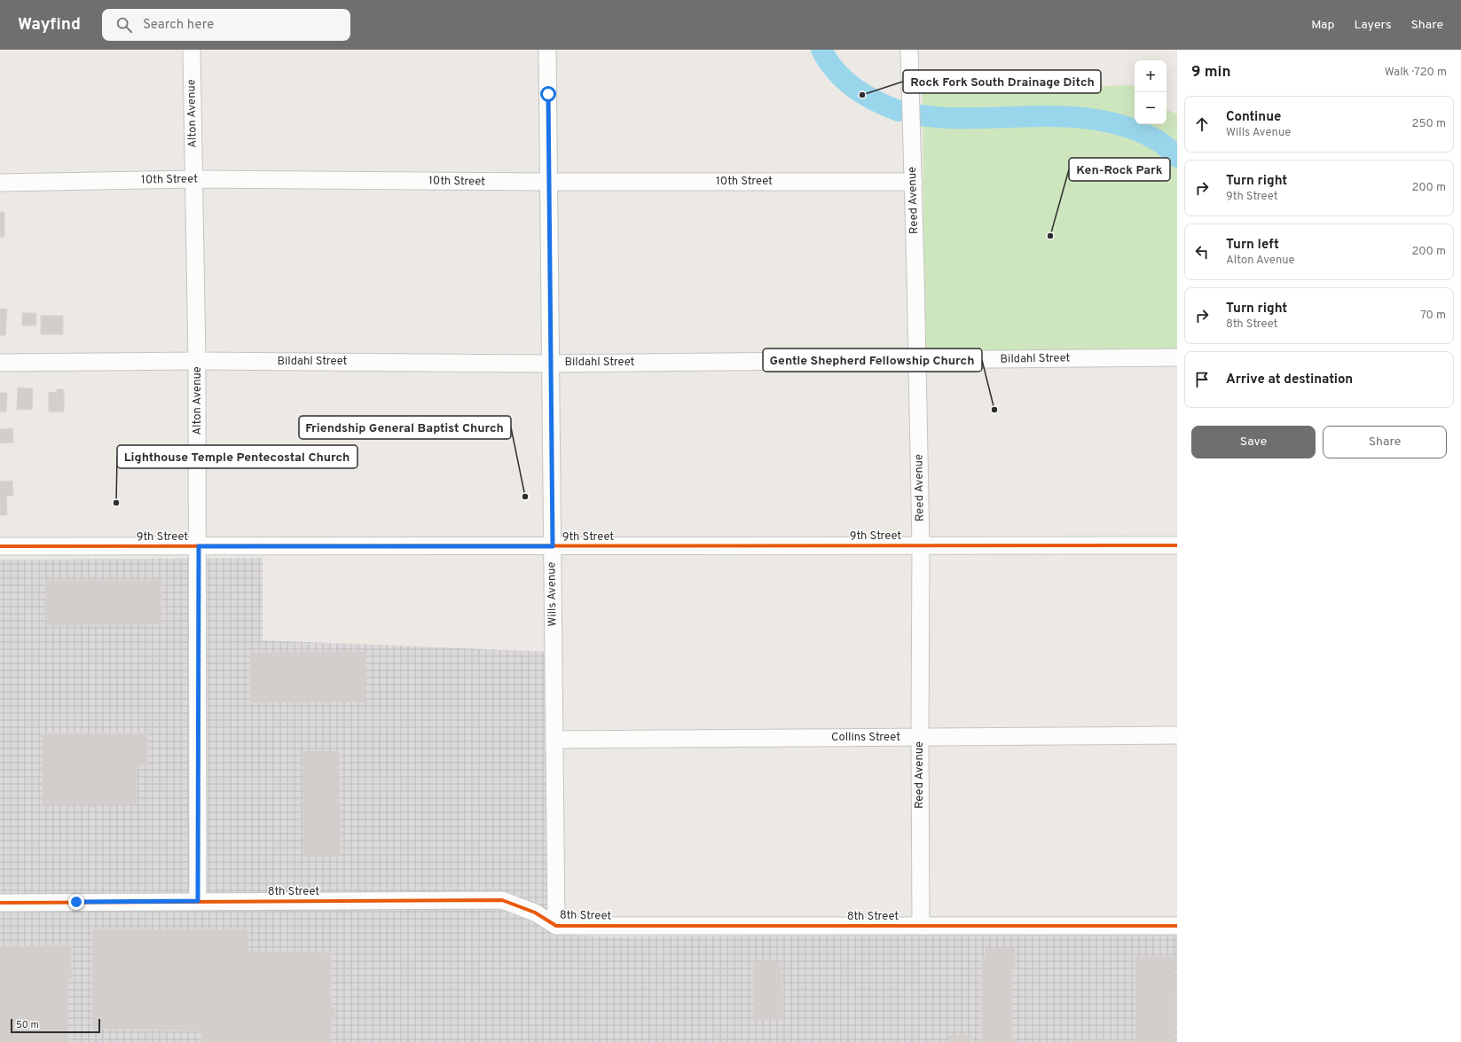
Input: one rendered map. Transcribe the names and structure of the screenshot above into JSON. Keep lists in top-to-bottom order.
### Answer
{
  "streets": {
    "street": [
      "Alton Avenue",
      "10th Street",
      "Reed Avenue",
      "Bildahl Street",
      "9th Street",
      "Wills Avenue",
      "Collins Street",
      "8th Street"
    ]
  },
  "crossings": [
    ["Alton Avenue", "10th Street"],
    ["Alton Avenue", "Bildahl Street"],
    ["Alton Avenue", "9th Street"],
    ["Alton Avenue", "8th Street"],
    ["10th Street", "Reed Avenue"],
    ["10th Street", "Wills Avenue"],
    ["Reed Avenue", "Bildahl Street"],
    ["Reed Avenue", "9th Street"],
    ["Reed Avenue", "Collins Street"],
    ["Reed Avenue", "8th Street"],
    ["Bildahl Street", "Wills Avenue"],
    ["9th Street", "Wills Avenue"],
    ["Wills Avenue", "Collins Street"],
    ["Wills Avenue", "8th Street"]
  ],
  "places": [
    "Rock Fork South Drainage Ditch",
    "Ken-Rock Park",
    "Gentle Shepherd Fellowship Church",
    "Friendship General Baptist Church",
    "Lighthouse Temple Pentecostal Church"
  ],
  "scale_bar": "50 m",
  "page": {
    "header": "Wayfind",
    "search": "Search here",
    "nav": ["Map", "Layers", "Share"],
    "heading": ["9 min", "Walk · 720 m"],
    "map_buttons": ["+", "−"],
    "list": [
      ["Continue", "Wills Avenue", "250 m"],
      ["Turn right", "9th Street", "200 m"],
      ["Turn left", "Alton Avenue", "200 m"],
      ["Turn right", "8th Street", "70 m"],
      "Arrive at destination"
    ],
    "buttons": ["Save", "Share"],
    "scale": "50 m"
  }
}
